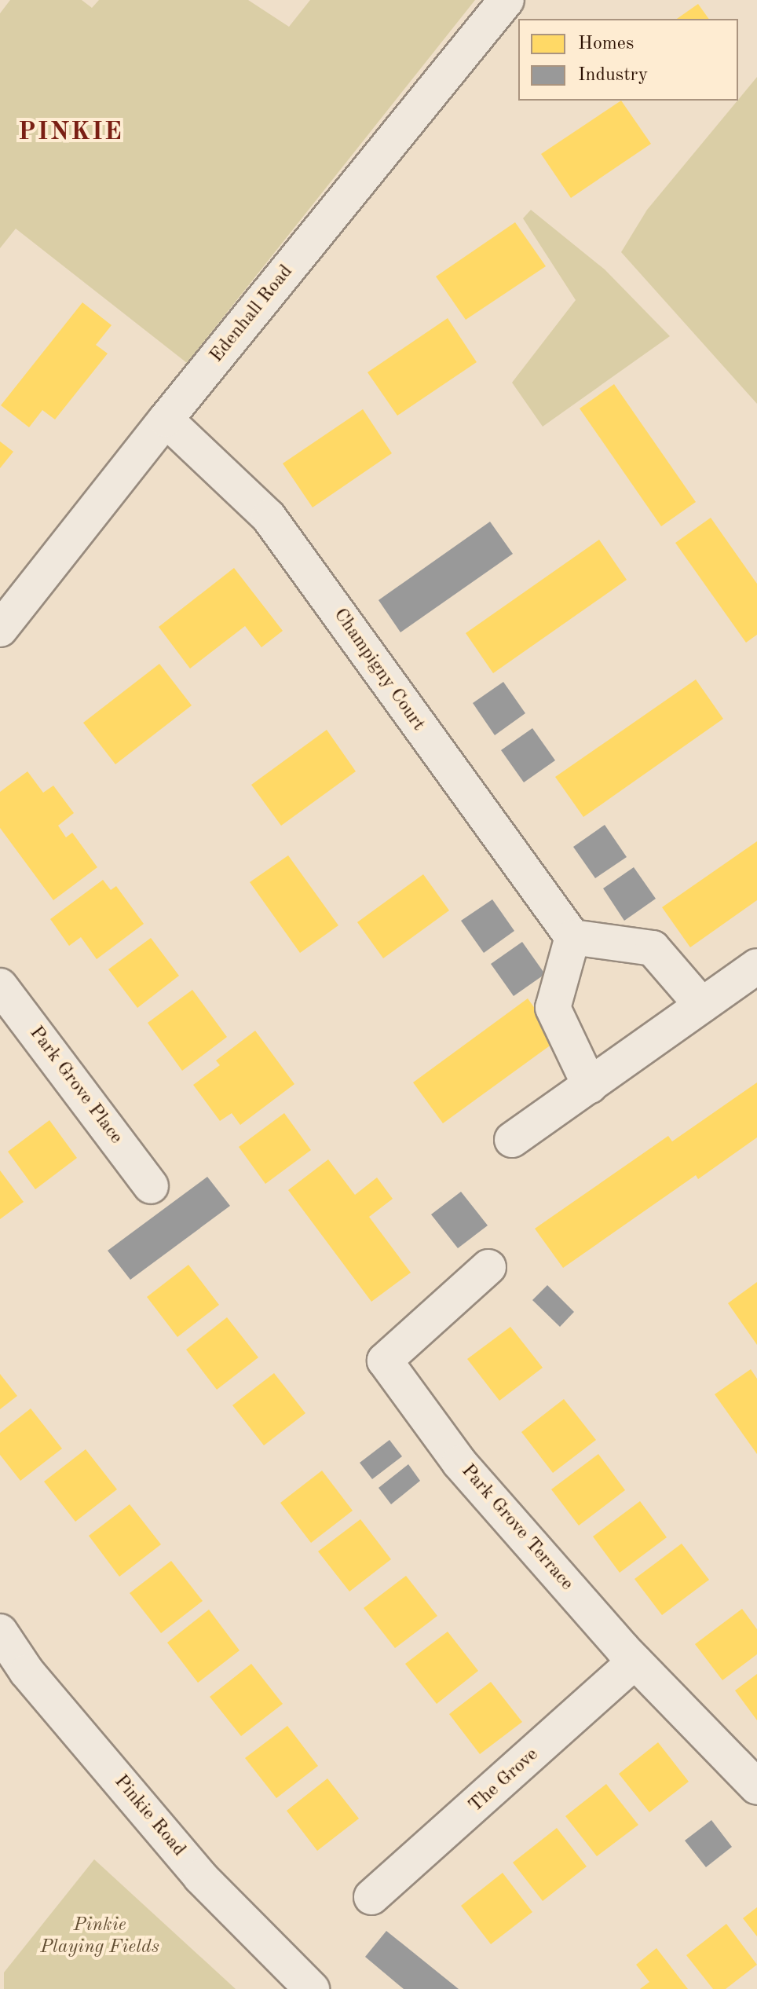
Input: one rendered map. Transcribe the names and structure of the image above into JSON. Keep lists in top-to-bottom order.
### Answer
{
  "streets": {
    "street": [
      "Edenhall Road",
      "Champigny Court",
      "Park Grove Place",
      "Park Grove Terrace",
      "The Grove",
      "Pinkie Road"
    ]
  },
  "crossings": [
    ["Edenhall Road", "Champigny Court"],
    ["Park Grove Terrace", "The Grove"]
  ],
  "districts": ["PINKIE"],
  "parks": ["Pinkie Playing Fields"],
  "legend": ["Homes", "Industry"]
}
